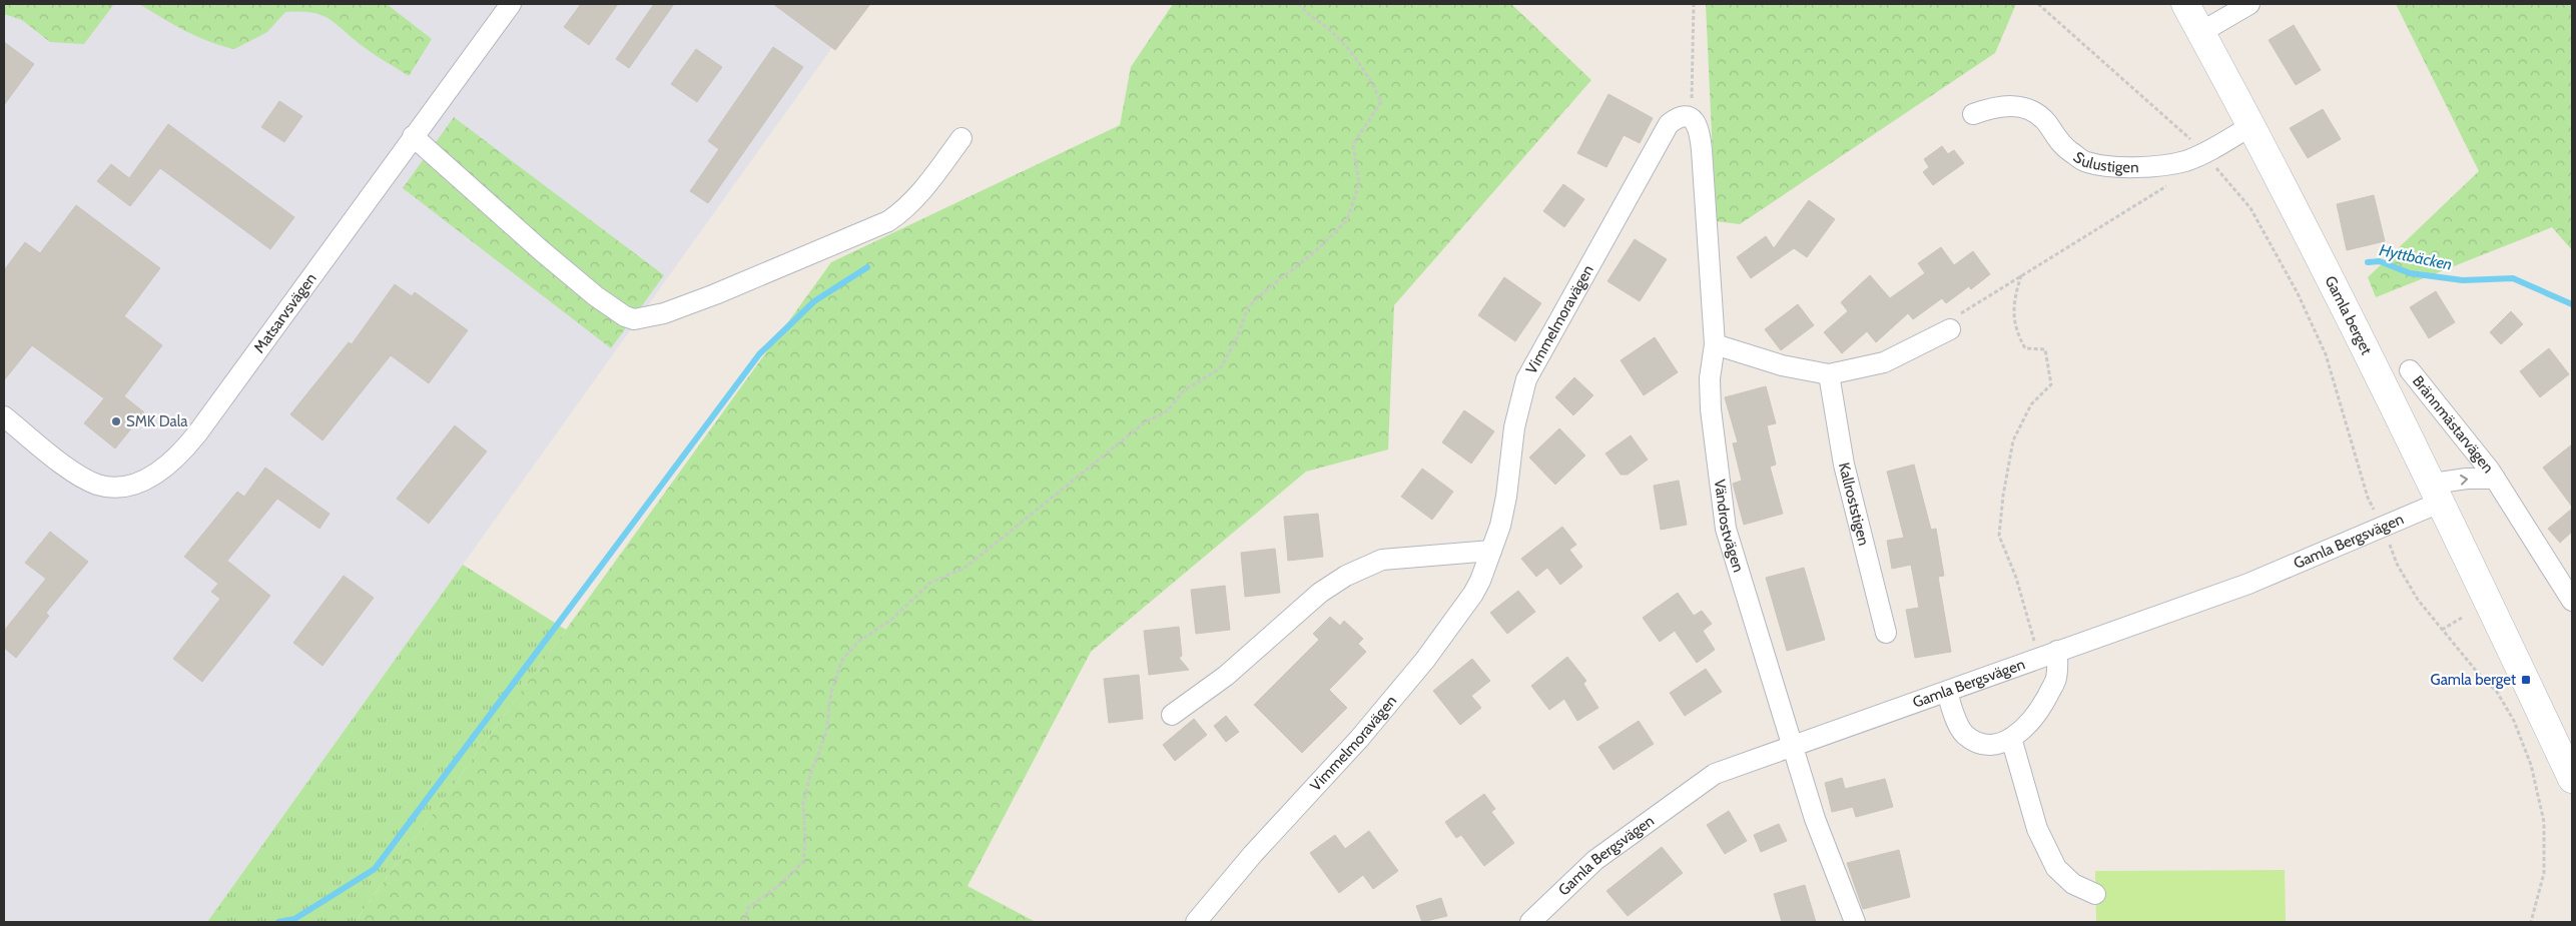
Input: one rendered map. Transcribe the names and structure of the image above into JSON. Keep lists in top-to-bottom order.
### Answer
{
  "streets": {
    "main road": ["Gamla berget"],
    "street": [
      "Sulustigen",
      "Matsarvsvägen",
      "Vimmelmoravägen",
      "Brännmästarvägen",
      "Kallroststigen",
      "Vändrostvägen",
      "Gamla Bergsvägen"
    ]
  },
  "crossings": [
    ["Sulustigen", "Gamla berget"],
    ["Gamla berget", "Brännmästarvägen"],
    ["Gamla berget", "Gamla Bergsvägen"],
    ["Vimmelmoravägen", "Vändrostvägen"],
    ["Brännmästarvägen", "Gamla Bergsvägen"],
    ["Vändrostvägen", "Gamla Bergsvägen"]
  ],
  "water": ["Hyttbäcken"],
  "places": {
    "other": ["SMK Dala"],
    "transit": ["Gamla berget"]
  }
}
